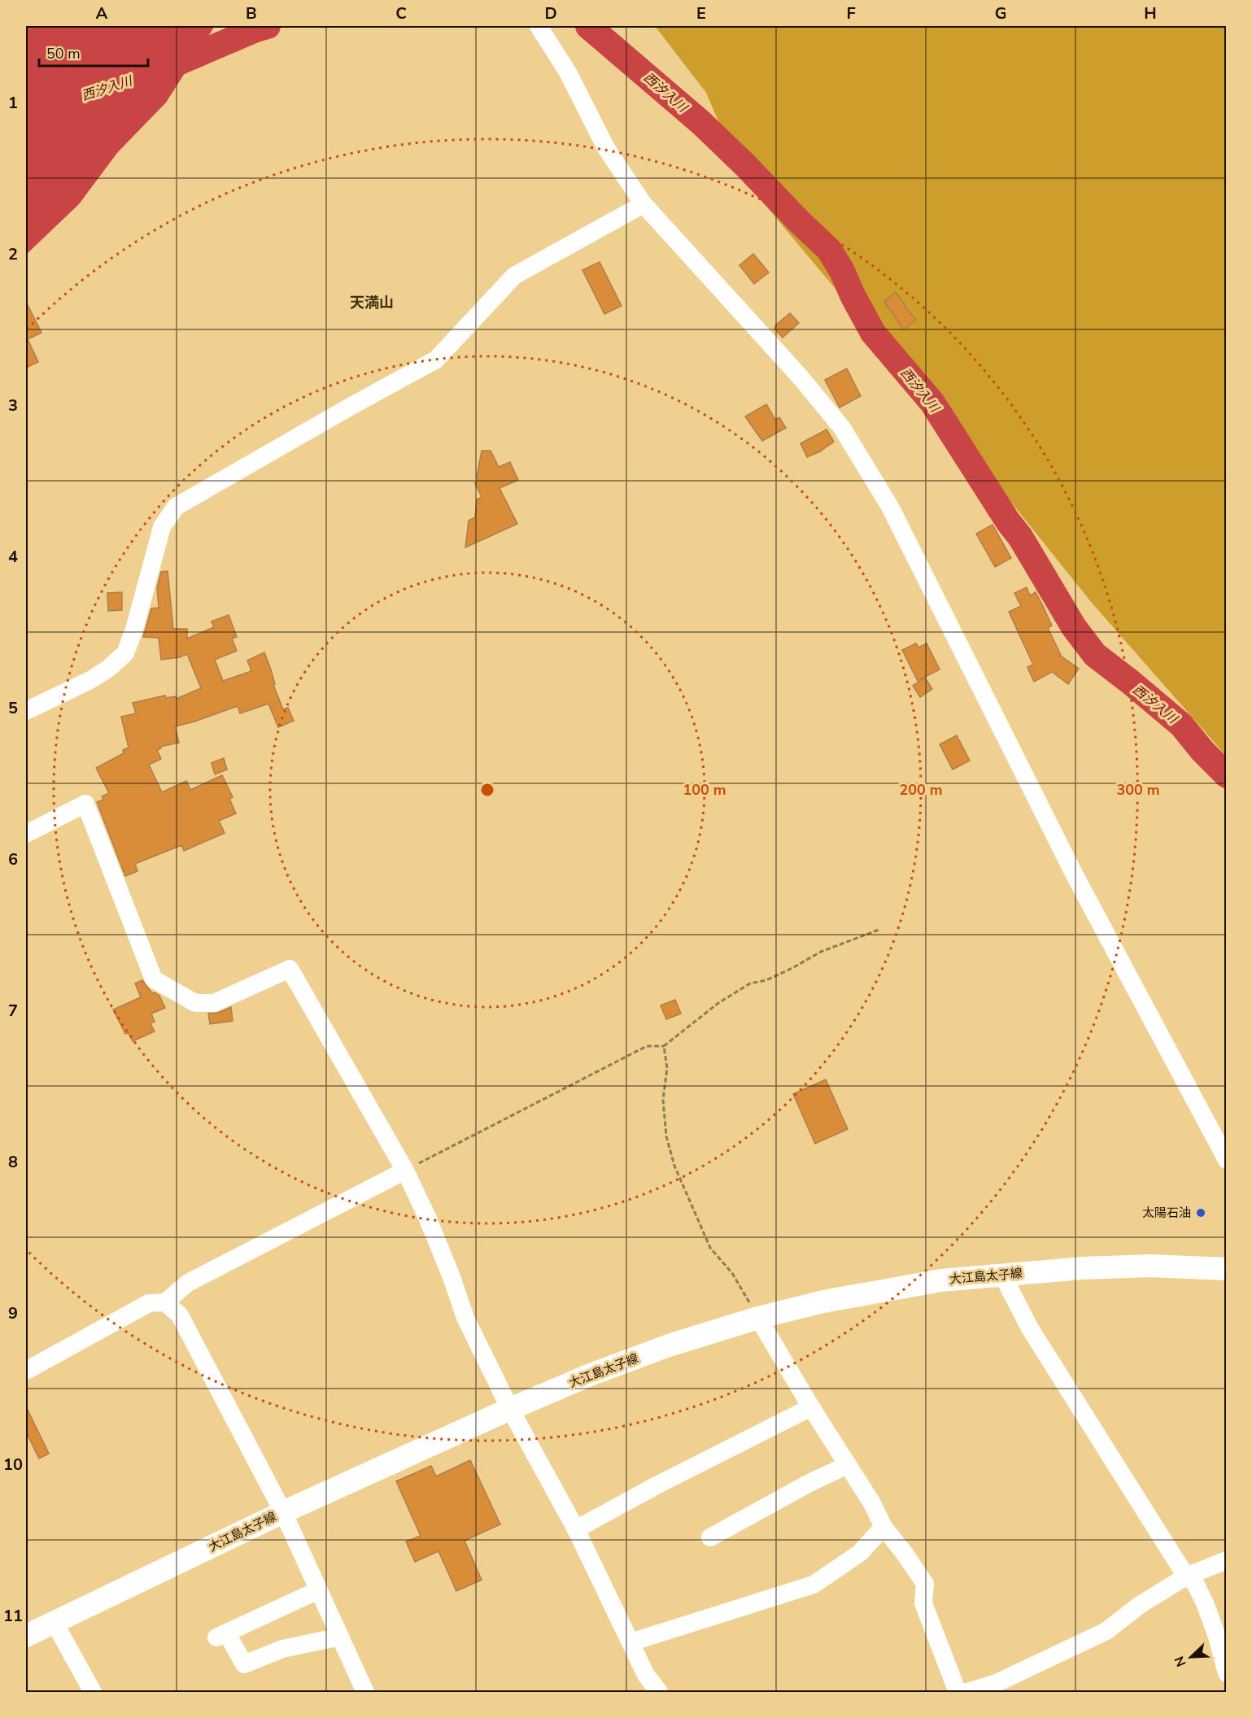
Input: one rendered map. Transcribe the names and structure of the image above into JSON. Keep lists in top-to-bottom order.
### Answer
{
  "streets": {
    "main road": ["大江島太子線"]
  },
  "districts": ["天満山"],
  "water": ["西汐入川"],
  "places": ["太陽石油"],
  "scale_bar": "50 m",
  "north": "bottom left",
  "grid": {
    "columns": [
      "A",
      "B",
      "C",
      "D",
      "E",
      "F",
      "G",
      "H"
    ],
    "rows": [
      "1",
      "2",
      "3",
      "4",
      "5",
      "6",
      "7",
      "8",
      "9",
      "10",
      "11"
    ]
  },
  "rings": ["100 m", "200 m", "300 m"]
}
